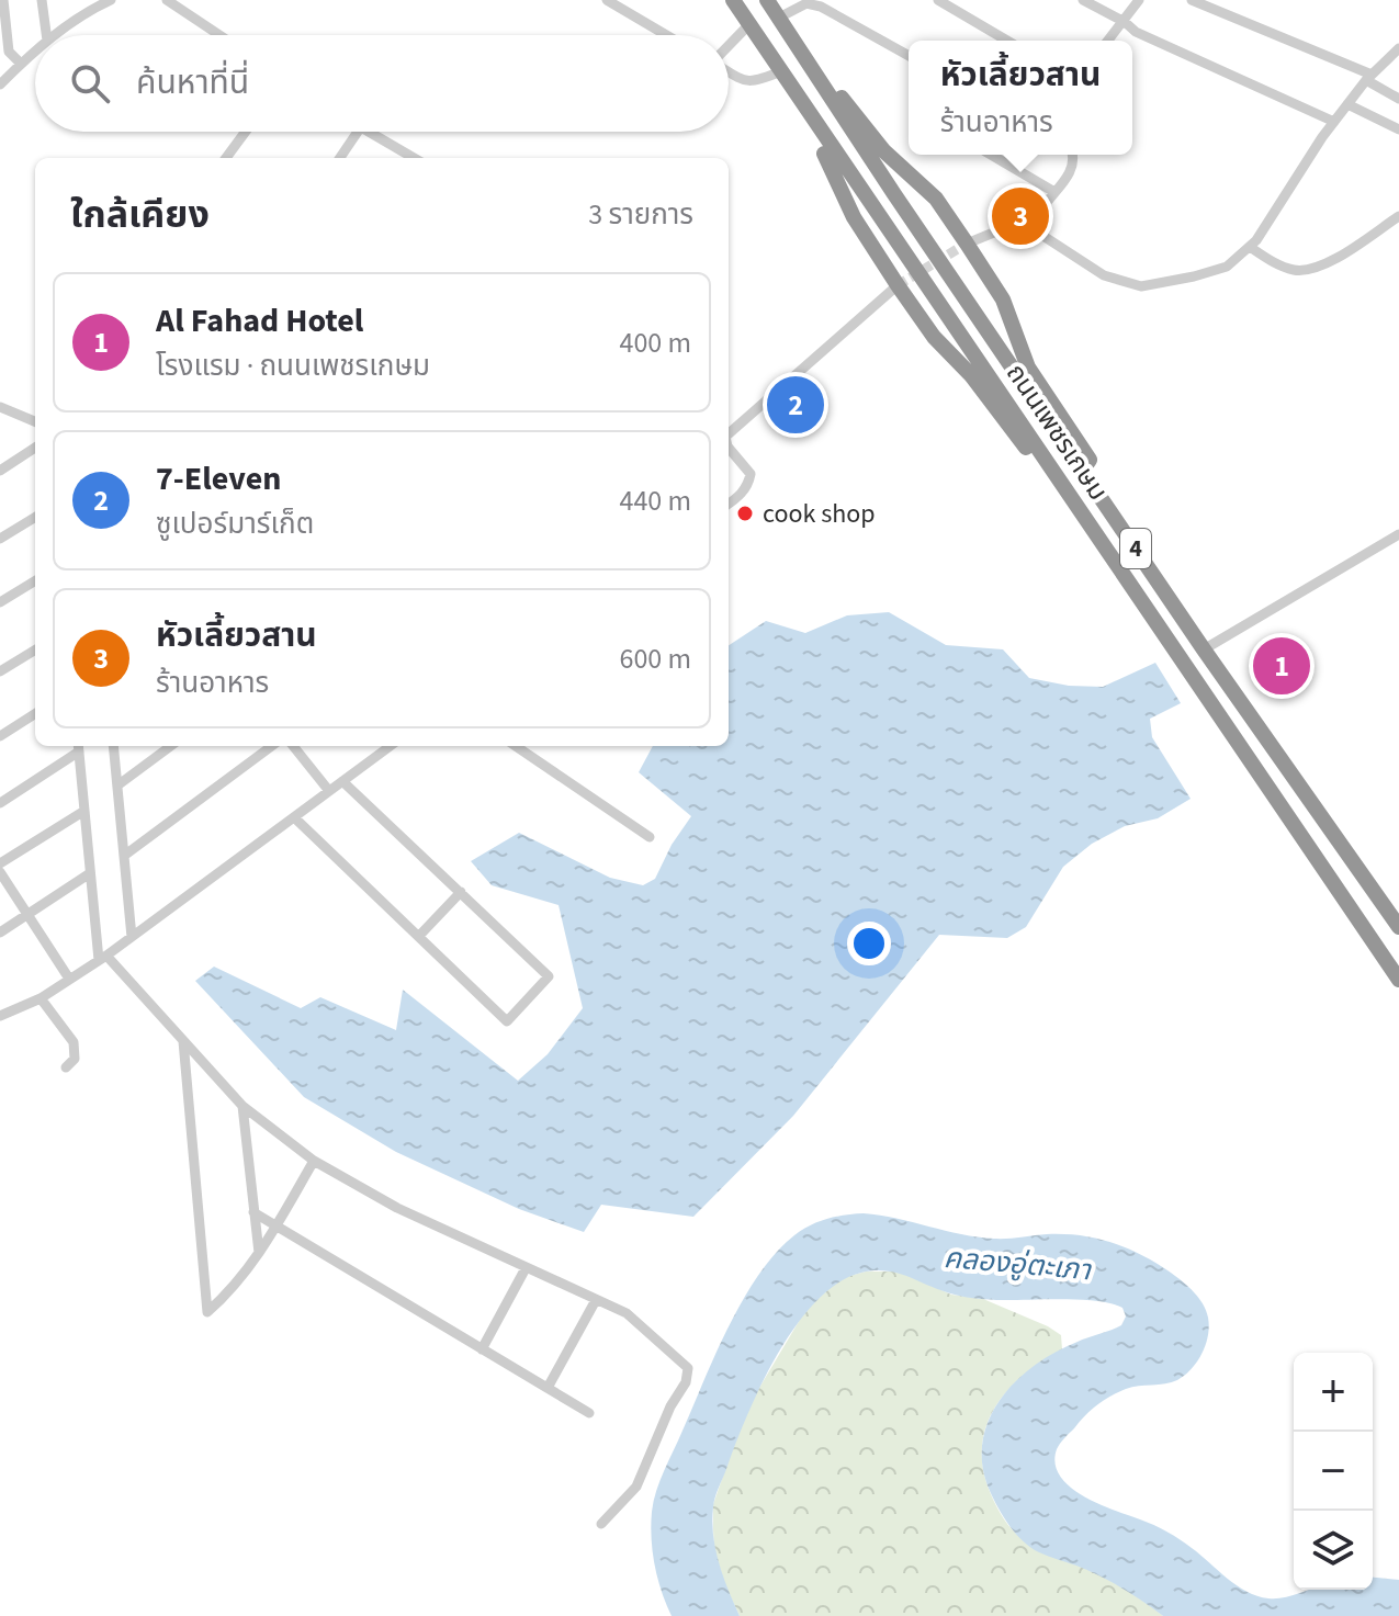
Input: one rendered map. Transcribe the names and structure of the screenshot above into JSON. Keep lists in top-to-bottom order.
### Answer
{
  "streets": {
    "highway": ["ถนนเพชรเกษม", "4"]
  },
  "water": ["คลองอู่ตะเภา"],
  "places": ["cook shop"],
  "page": {
    "search": "ค้นหาที่นี่",
    "popup": ["หัวเลี้ยวสาน", "ร้านอาหาร"],
    "heading": ["ใกล้เคียง", "3 รายการ"],
    "pins": ["3", "2", "1"],
    "list": [
      {
        "mark": "1",
        "name": "Al Fahad Hotel",
        "note": "โรงแรม · ถนนเพชรเกษม",
        "value": "400 m"
      },
      {
        "mark": "2",
        "name": "7-Eleven",
        "note": "ซูเปอร์มาร์เก็ต",
        "value": "440 m"
      },
      {
        "mark": "3",
        "name": "หัวเลี้ยวสาน",
        "note": "ร้านอาหาร",
        "value": "600 m"
      }
    ],
    "map_buttons": ["+", "−"]
  }
}
